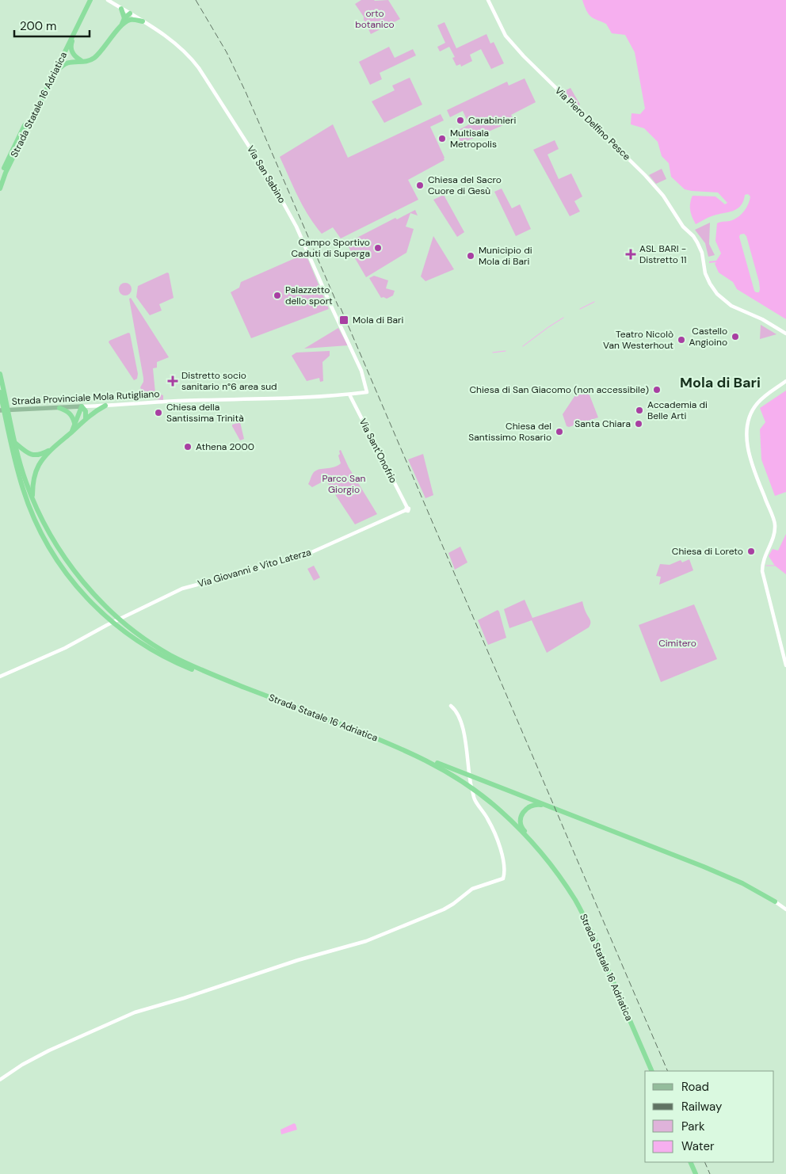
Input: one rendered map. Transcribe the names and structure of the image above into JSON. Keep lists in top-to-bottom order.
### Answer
{
  "streets": {
    "highway": ["Strada Statale 16 Adriatica"],
    "main road": ["Strada Provinciale Mola Rutigliano"],
    "street": [
      "Via Piero Delfino Pesce",
      "Via San Sabino",
      "Via Sant'Onofrio",
      "Via Giovanni e Vito Laterza"
    ]
  },
  "crossings": [
    ["Via San Sabino", "Strada Provinciale Mola Rutigliano"],
    ["Strada Provinciale Mola Rutigliano", "Via Sant'Onofrio"],
    ["Via Sant'Onofrio", "Via Giovanni e Vito Laterza"]
  ],
  "districts": ["Mola di Bari"],
  "parks": ["orto botanico", "Parco San Giorgio", "Cimitero"],
  "places": {
    "other": [
      "Carabinieri",
      "Multisala Metropolis",
      "Chiesa del Sacro Cuore di Gesù",
      "Campo Sportivo Caduti di Superga",
      "Municipio di Mola di Bari",
      "Palazzetto dello sport",
      "Castello Angioino",
      "Teatro Nicolò Van Westerhout",
      "Chiesa di San Giacomo (non accessibile)",
      "Accademia di Belle Arti",
      "Chiesa della Santissima Trinità",
      "Santa Chiara",
      "Chiesa del Santissimo Rosario",
      "Athena 2000",
      "Chiesa di Loreto"
    ],
    "health": ["ASL BARI - Distretto 11", "Distretto socio sanitario n°6 area sud"],
    "transit": ["Mola di Bari"]
  },
  "legend": [
    "Road",
    "Railway",
    "Park",
    "Water"
  ],
  "scale_bar": "200 m"
}
